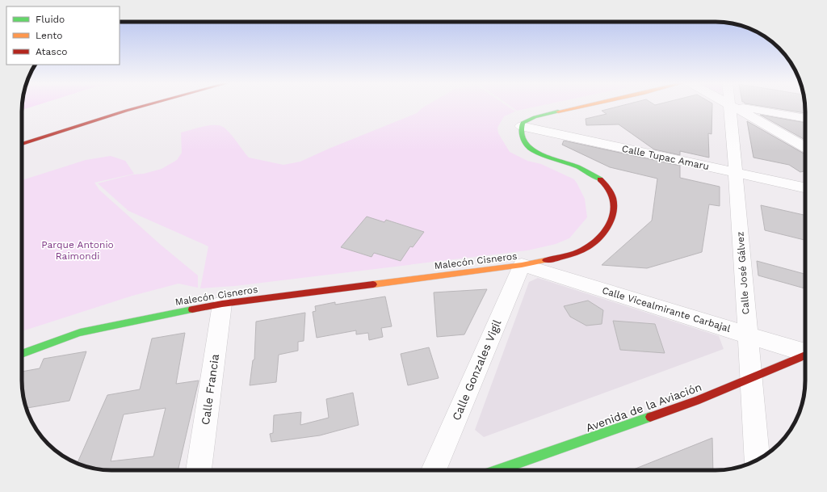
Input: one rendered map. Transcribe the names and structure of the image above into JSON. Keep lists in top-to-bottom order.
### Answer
{
  "streets": {
    "main road": ["Malecón Cisneros", "Avenida de la Aviación"],
    "street": [
      "Calle Tupac Amaru",
      "Calle José Gálvez",
      "Calle Vicealmirante Carbajal",
      "Calle Gonzales Vigil",
      "Calle Francia"
    ]
  },
  "crossings": [
    ["Calle Tupac Amaru", "Malecón Cisneros"],
    ["Calle Tupac Amaru", "Calle José Gálvez"],
    ["Malecón Cisneros", "Calle Vicealmirante Carbajal"],
    ["Malecón Cisneros", "Calle Gonzales Vigil"],
    ["Malecón Cisneros", "Calle Francia"],
    ["Calle José Gálvez", "Calle Vicealmirante Carbajal"],
    ["Calle José Gálvez", "Avenida de la Aviación"],
    ["Calle Vicealmirante Carbajal", "Calle Gonzales Vigil"]
  ],
  "parks": ["Parque Antonio Raimondi"],
  "legend": ["Fluido", "Lento", "Atasco"]
}
